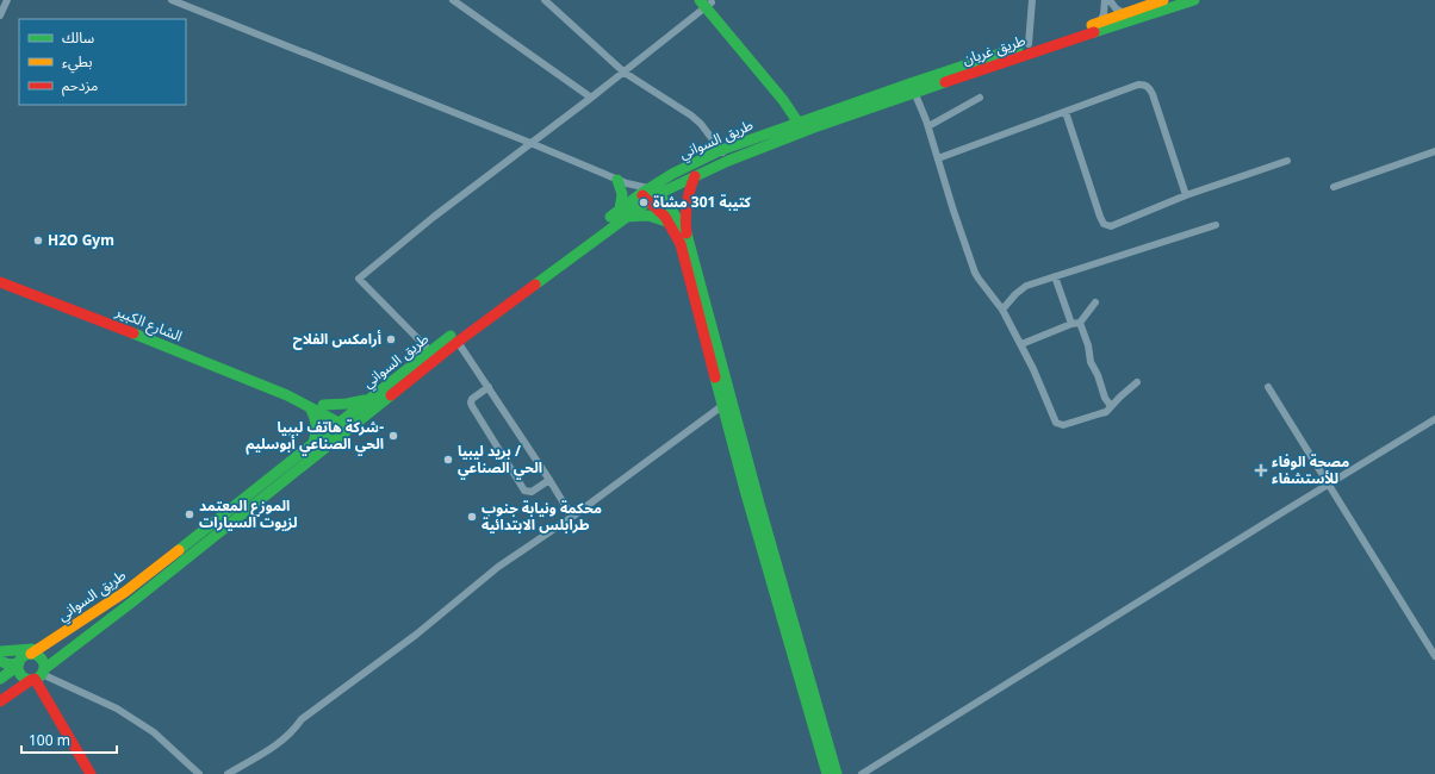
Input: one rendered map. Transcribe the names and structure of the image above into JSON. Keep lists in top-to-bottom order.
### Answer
{
  "streets": {
    "main road": ["طريق غريان", "طريق السواني", "الشارع الكبير"]
  },
  "crossings": [
    ["طريق غريان", "طريق السواني"],
    ["طريق السواني", "الشارع الكبير"]
  ],
  "places": {
    "other": [
      "كتيبة 301 مشاة",
      "H2O Gym",
      "أرامكس الفلاح",
      "شركة هاتف ليبيا- الحي الصناعي أبوسليم",
      "بريد ليبيا / الحي الصناعي",
      "الموزع المعتمد لزيوت السيارات",
      "محكمة ونيابة جنوب طرابلس الابتدائية"
    ],
    "health": ["مصحة الوفاء للأستشفاء"]
  },
  "legend": ["سالك", "بطيء", "مزدحم"],
  "scale_bar": "100 m"
}
